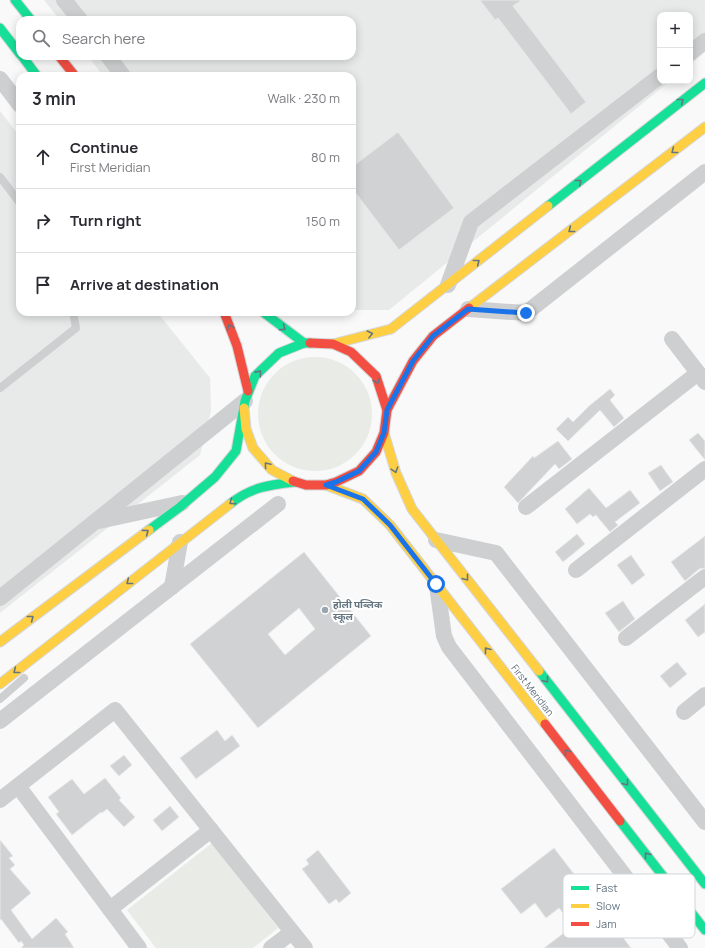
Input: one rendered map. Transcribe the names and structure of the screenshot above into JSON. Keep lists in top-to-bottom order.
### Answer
{
  "streets": {
    "street": ["First Meridian"]
  },
  "places": ["होली पब्लिक स्कूल"],
  "legend": ["Fast", "Slow", "Jam"],
  "page": {
    "map_buttons": ["+", "−"],
    "search": "Search here",
    "heading": ["3 min", "Walk · 230 m"],
    "list": [
      ["Continue", "First Meridian", "80 m"],
      ["Turn right", "150 m"],
      "Arrive at destination"
    ]
  }
}
